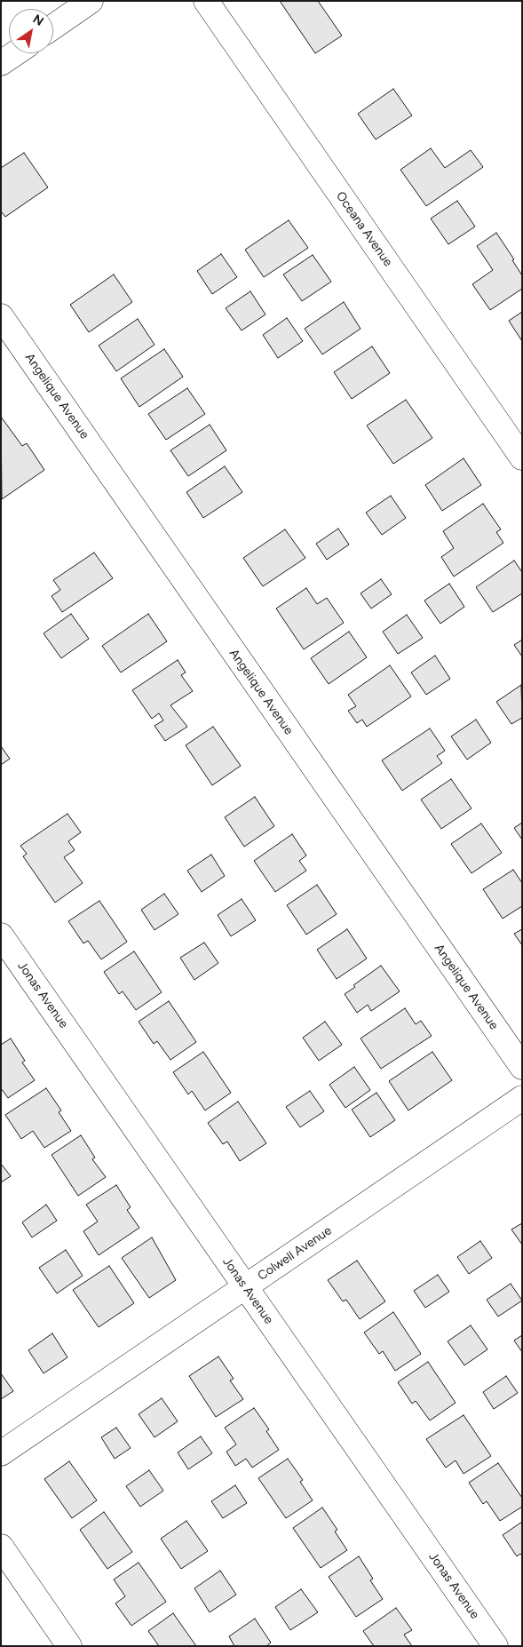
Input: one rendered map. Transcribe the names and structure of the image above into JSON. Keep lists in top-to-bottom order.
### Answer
{
  "streets": {
    "street": [
      "Oceana Avenue",
      "Angelique Avenue",
      "Jonas Avenue",
      "Colwell Avenue"
    ]
  },
  "crossings": [
    ["Jonas Avenue", "Colwell Avenue"]
  ],
  "north": "top right"
}
